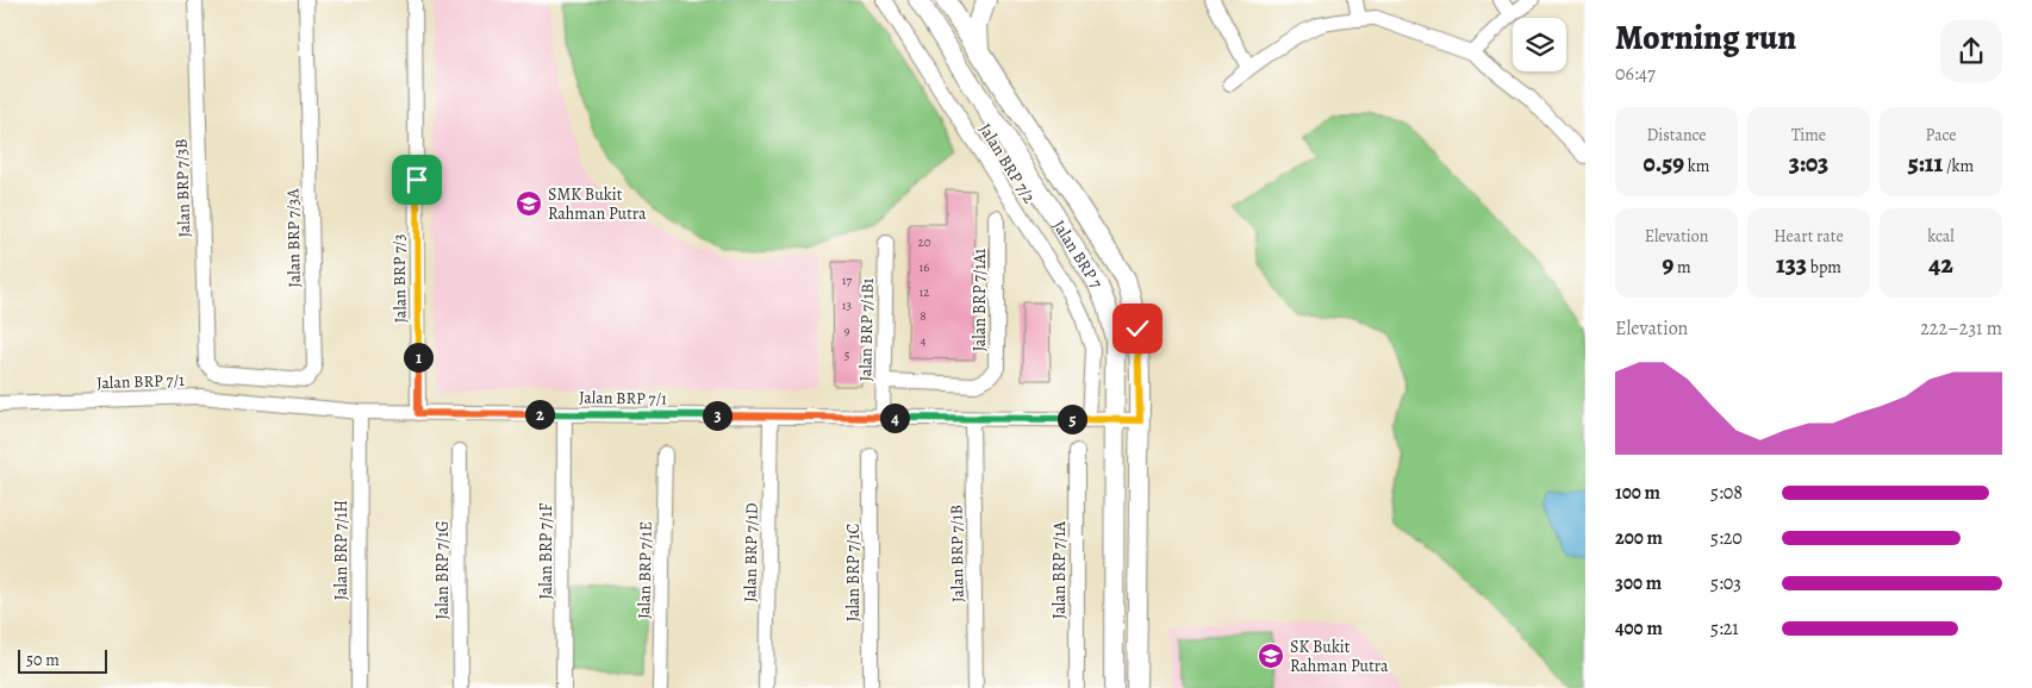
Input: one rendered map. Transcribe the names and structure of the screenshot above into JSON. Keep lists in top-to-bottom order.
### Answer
{
  "streets": {
    "main road": ["Jalan BRP 7"],
    "street": [
      "Jalan BRP 7/2",
      "Jalan BRP 7/3B",
      "Jalan BRP 7/3A",
      "Jalan BRP 7/3",
      "Jalan BRP 7/1A1",
      "Jalan BRP 7/1B1",
      "Jalan BRP 7/1",
      "Jalan BRP 7/1H",
      "Jalan BRP 7/1F",
      "Jalan BRP 7/1D",
      "Jalan BRP 7/1B",
      "Jalan BRP 7/1G",
      "Jalan BRP 7/1E",
      "Jalan BRP 7/1A",
      "Jalan BRP 7/1C"
    ]
  },
  "crossings": [
    ["Jalan BRP 7/2", "Jalan BRP 7/1"],
    ["Jalan BRP 7/3B", "Jalan BRP 7/3A"],
    ["Jalan BRP 7", "Jalan BRP 7/1"],
    ["Jalan BRP 7/3", "Jalan BRP 7/1"],
    ["Jalan BRP 7/1A1", "Jalan BRP 7/1B1"],
    ["Jalan BRP 7/1B1", "Jalan BRP 7/1"],
    ["Jalan BRP 7/1", "Jalan BRP 7/1H"],
    ["Jalan BRP 7/1", "Jalan BRP 7/1F"],
    ["Jalan BRP 7/1", "Jalan BRP 7/1D"],
    ["Jalan BRP 7/1", "Jalan BRP 7/1B"]
  ],
  "places": {
    "school or university": ["SMK Bukit Rahman Putra", "SK Bukit Rahman Putra"]
  },
  "house_numbers": [
    "20",
    "16",
    "17",
    "12",
    "13",
    "8",
    "9",
    "4",
    "5"
  ],
  "scale_bar": "50 m",
  "page": {
    "heading": ["Morning run", "06:47"],
    "stats": [
      ["Distance", "0.59 km"],
      ["Time", "3:03"],
      ["Pace", "5:11 /km"],
      ["Elevation", "9 m"],
      ["Heart rate", "133 bpm"],
      ["kcal", "42"]
    ],
    "chart": ["Elevation", "222–231 m"],
    "pins": [
      "1",
      "2",
      "3",
      "4",
      "5"
    ],
    "list": [
      {
        "name": "100 m",
        "note": "5:08"
      },
      {
        "name": "200 m",
        "note": "5:20"
      },
      {
        "name": "300 m",
        "note": "5:03"
      },
      {
        "name": "400 m",
        "note": "5:21"
      }
    ],
    "scale": "50 m"
  }
}
